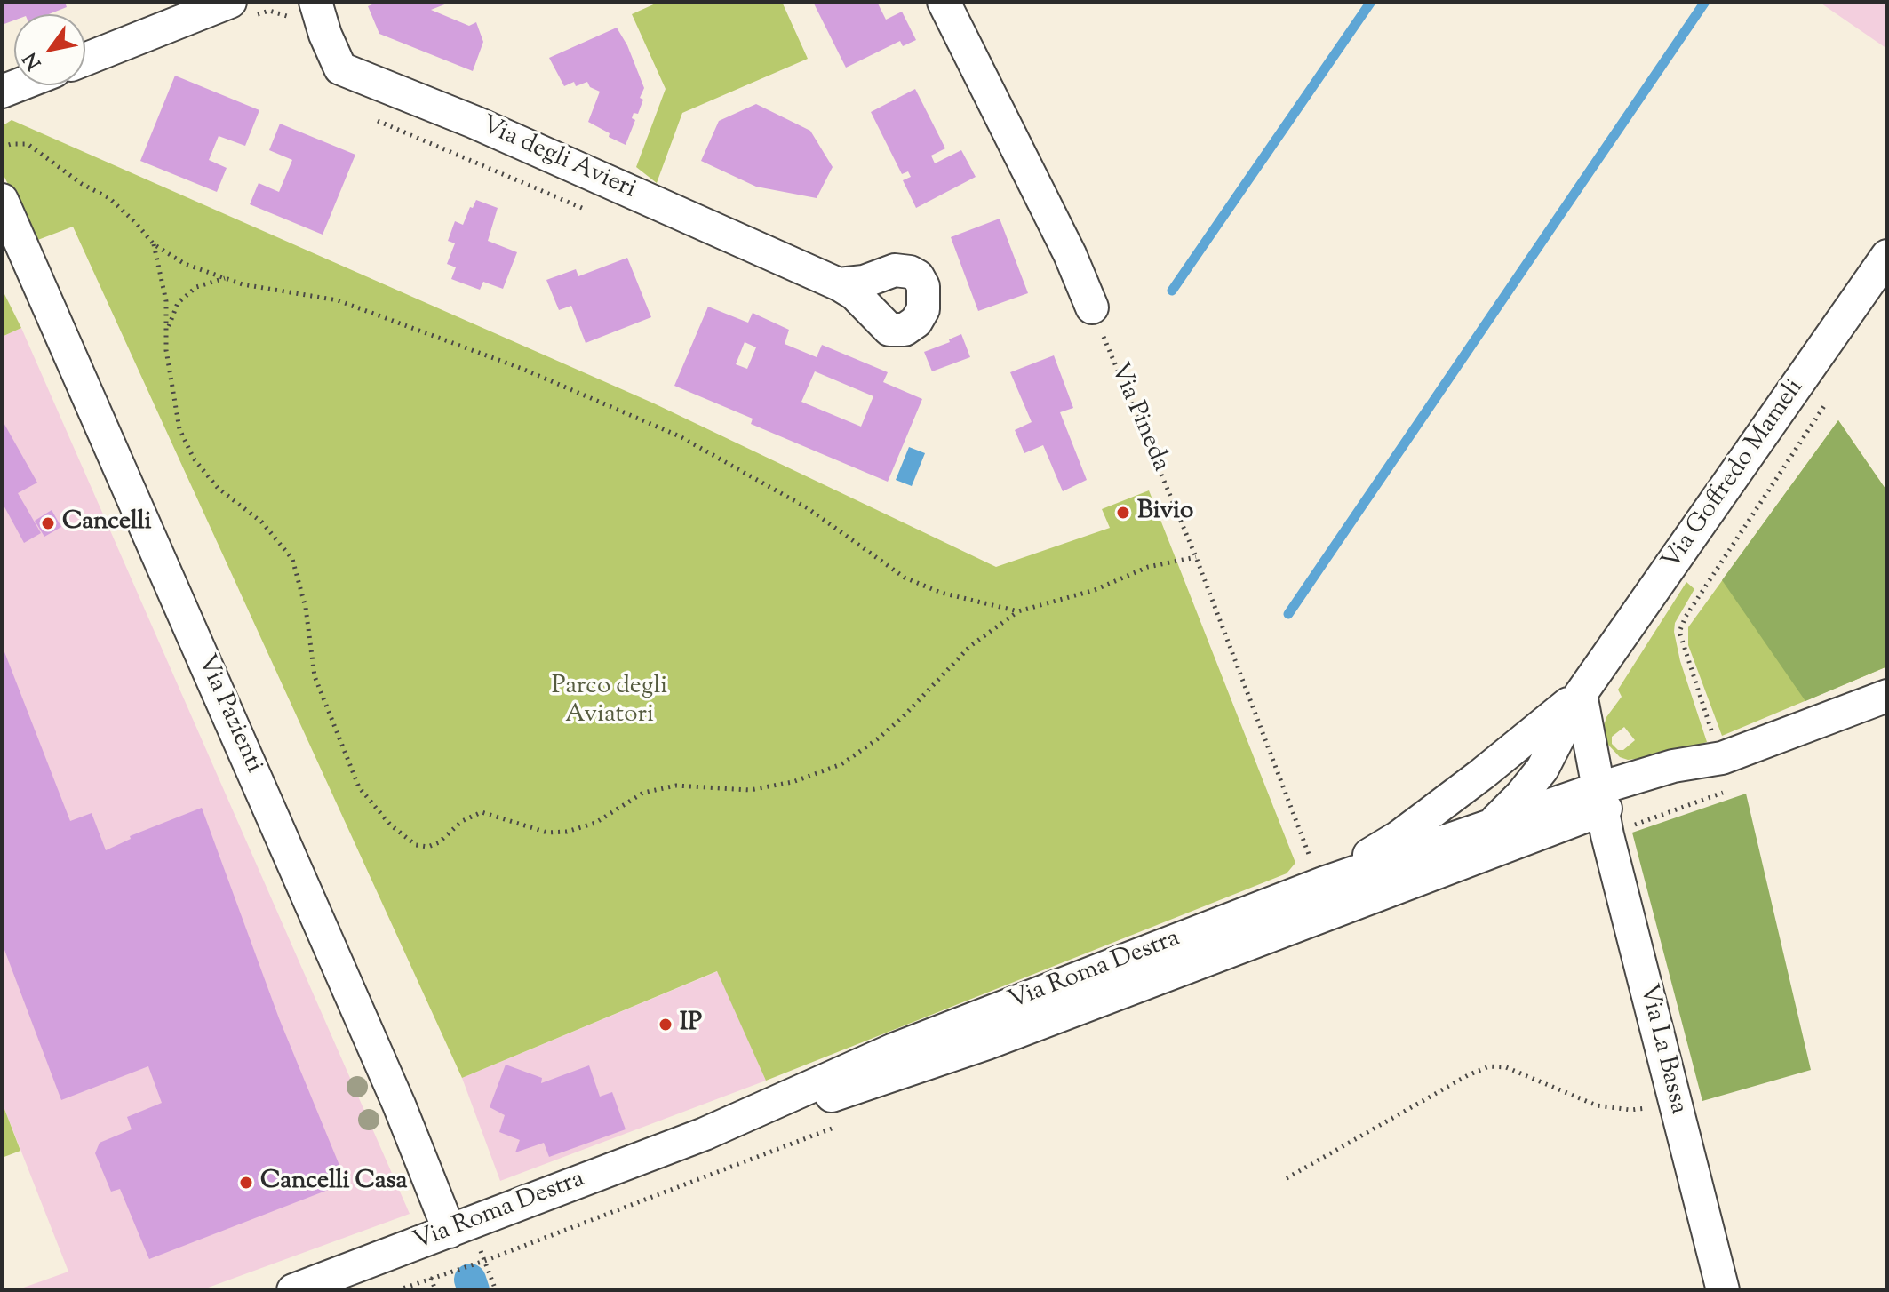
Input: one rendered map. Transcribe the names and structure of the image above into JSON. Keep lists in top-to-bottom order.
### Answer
{
  "streets": {
    "street": [
      "Via degli Avieri",
      "Via Goffredo Mameli",
      "Via Pazienti",
      "Via Roma Destra",
      "Via La Bassa"
    ],
    "path": ["Via Pineda"]
  },
  "crossings": [
    ["Via Pineda", "Via Goffredo Mameli"],
    ["Via Pineda", "Via Roma Destra"],
    ["Via Goffredo Mameli", "Via Roma Destra"],
    ["Via Pazienti", "Via Roma Destra"],
    ["Via Roma Destra", "Via La Bassa"]
  ],
  "parks": ["Parco degli Aviatori"],
  "places": [
    "Bivio",
    "Cancelli",
    "IP",
    "Cancelli Casa"
  ],
  "north": "bottom left"
}
